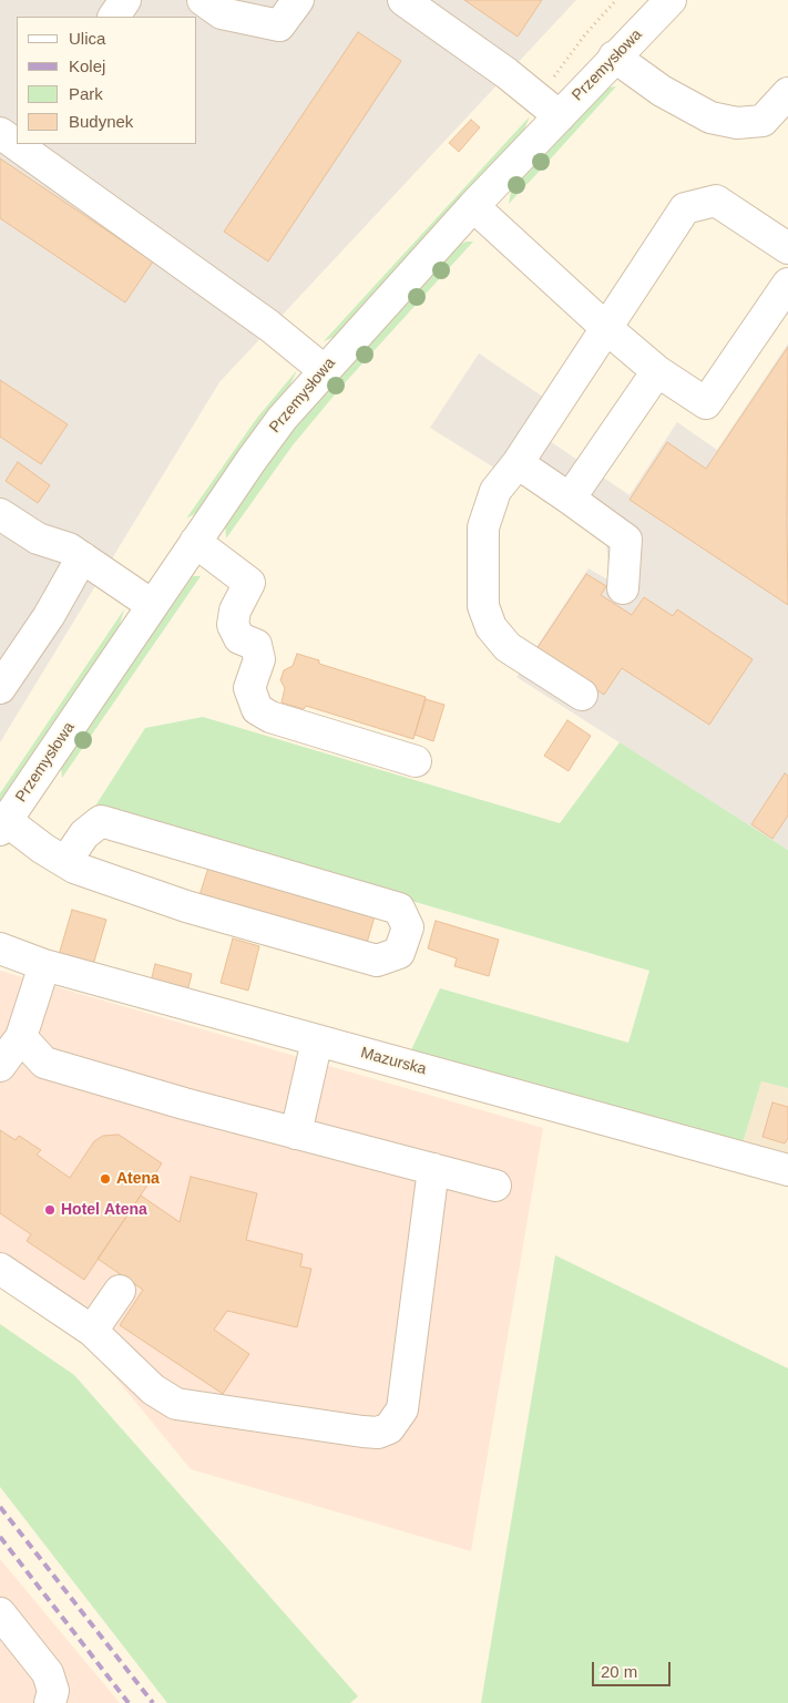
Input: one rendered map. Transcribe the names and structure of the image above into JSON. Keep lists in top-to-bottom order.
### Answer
{
  "streets": {
    "street": ["Przemysłowa", "Mazurska"]
  },
  "places": ["Atena", "Hotel Atena"],
  "legend": [
    "Ulica",
    "Kolej",
    "Park",
    "Budynek"
  ],
  "scale_bar": "20 m"
}
